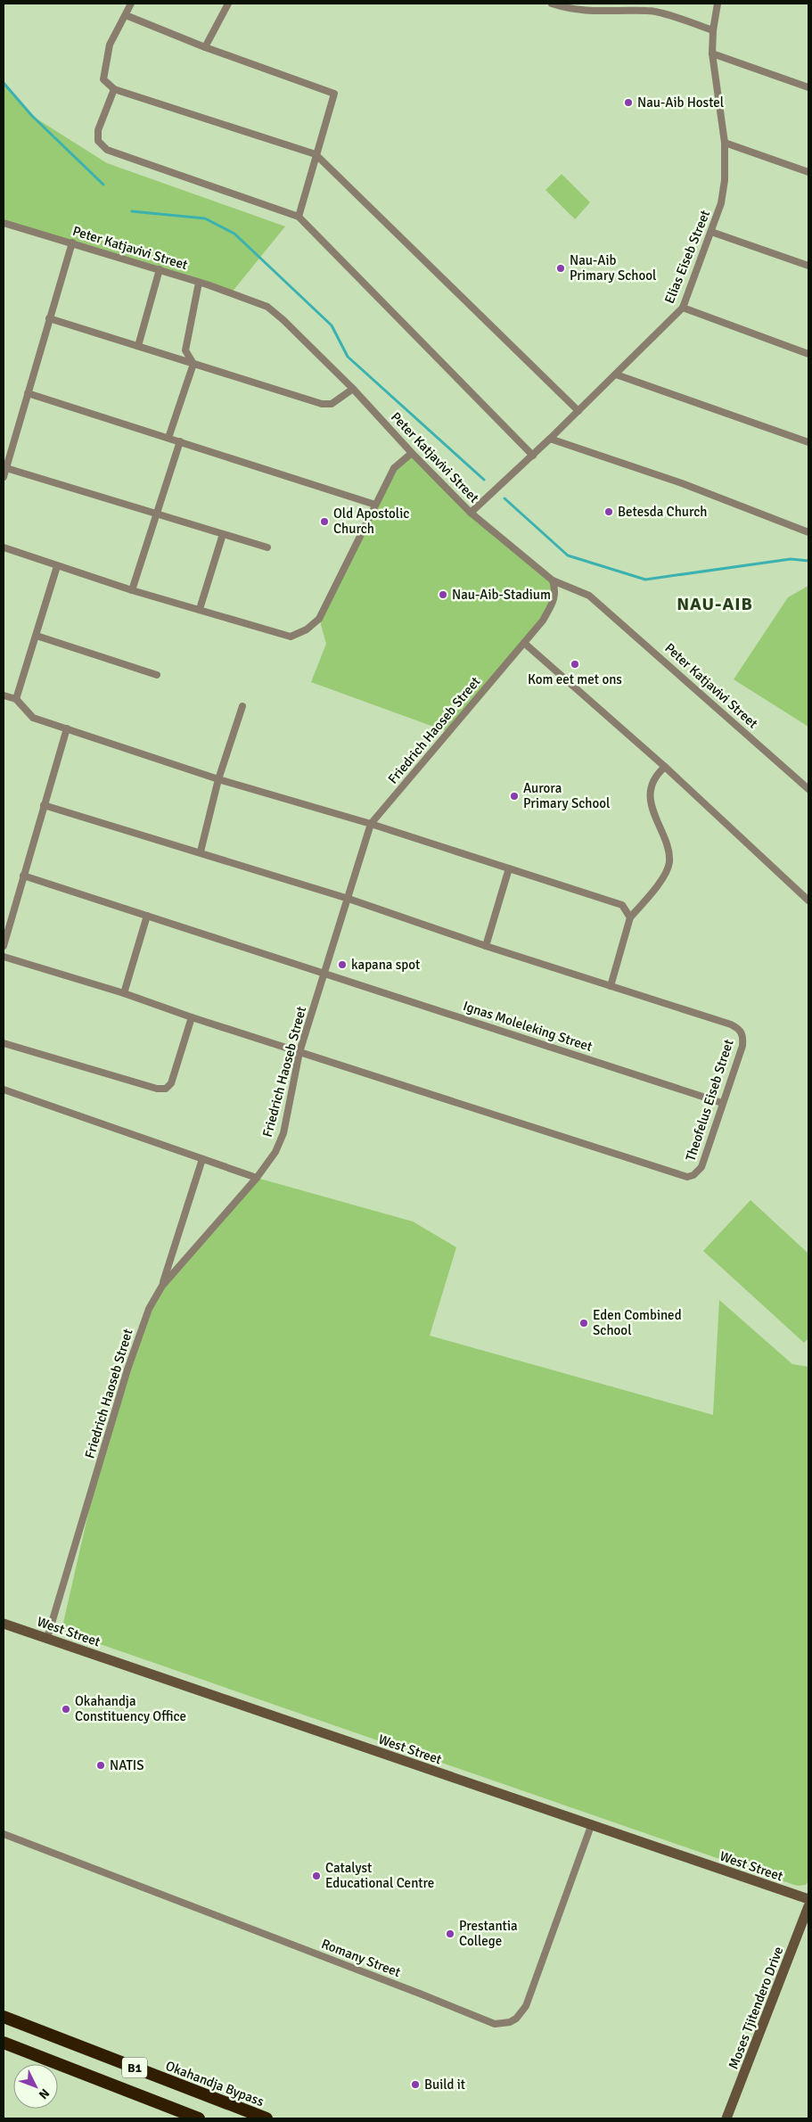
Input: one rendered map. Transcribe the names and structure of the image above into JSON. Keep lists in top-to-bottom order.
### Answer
{
  "streets": {
    "highway": ["B1", "Okahandja Bypass"],
    "street": [
      "Peter Katjavivi Street",
      "Elias Eiseb Street",
      "Friedrich Haoseb Street",
      "Ignas Moleleking Street",
      "Theofelus Eiseb Street",
      "West Street",
      "Romany Street",
      "Moses Tjitendero Drive"
    ]
  },
  "crossings": [
    ["Peter Katjavivi Street", "Elias Eiseb Street"],
    ["Peter Katjavivi Street", "Friedrich Haoseb Street"],
    ["Friedrich Haoseb Street", "Ignas Moleleking Street"],
    ["Friedrich Haoseb Street", "Theofelus Eiseb Street"],
    ["Friedrich Haoseb Street", "West Street"],
    ["Ignas Moleleking Street", "Theofelus Eiseb Street"],
    ["West Street", "Romany Street"]
  ],
  "districts": ["NAU-AIB"],
  "places": [
    "Nau-Aib Hostel",
    "Nau-Aib Primary School",
    "Betesda Church",
    "Old Apostolic Church",
    "Nau-Aib-Stadium",
    "Kom eet met ons",
    "Aurora Primary School",
    "kapana spot",
    "Eden Combined School",
    "Okahandja Constituency Office",
    "NATIS",
    "Catalyst Educational Centre",
    "Prestantia College",
    "Build it"
  ],
  "north": "bottom right"
}
